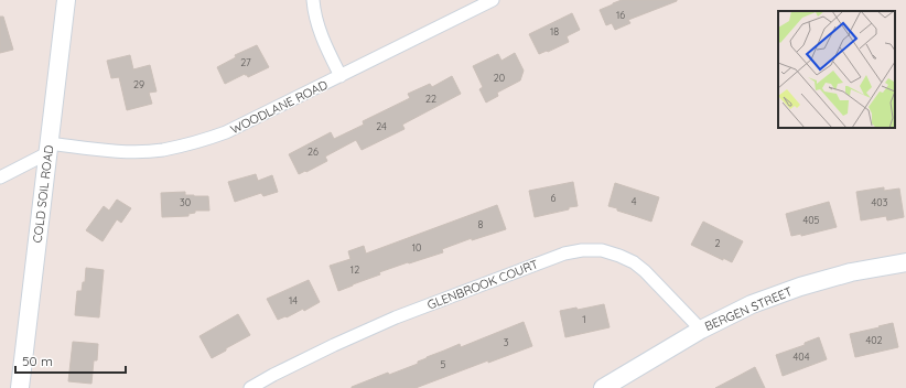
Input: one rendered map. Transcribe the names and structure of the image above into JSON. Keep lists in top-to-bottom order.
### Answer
{
  "streets": {
    "street": [
      "WOODLANE ROAD",
      "COLD SOIL ROAD",
      "GLENBROOK COURT",
      "BERGEN STREET"
    ]
  },
  "crossings": [
    ["WOODLANE ROAD", "COLD SOIL ROAD"],
    ["GLENBROOK COURT", "BERGEN STREET"]
  ],
  "house_numbers": [
    "16",
    "18",
    "27",
    "20",
    "29",
    "22",
    "24",
    "26",
    "6",
    "4",
    "30",
    "403",
    "405",
    "8",
    "2",
    "10",
    "12",
    "14",
    "1",
    "402",
    "3",
    "404",
    "5"
  ],
  "scale_bar": "50 m"
}
